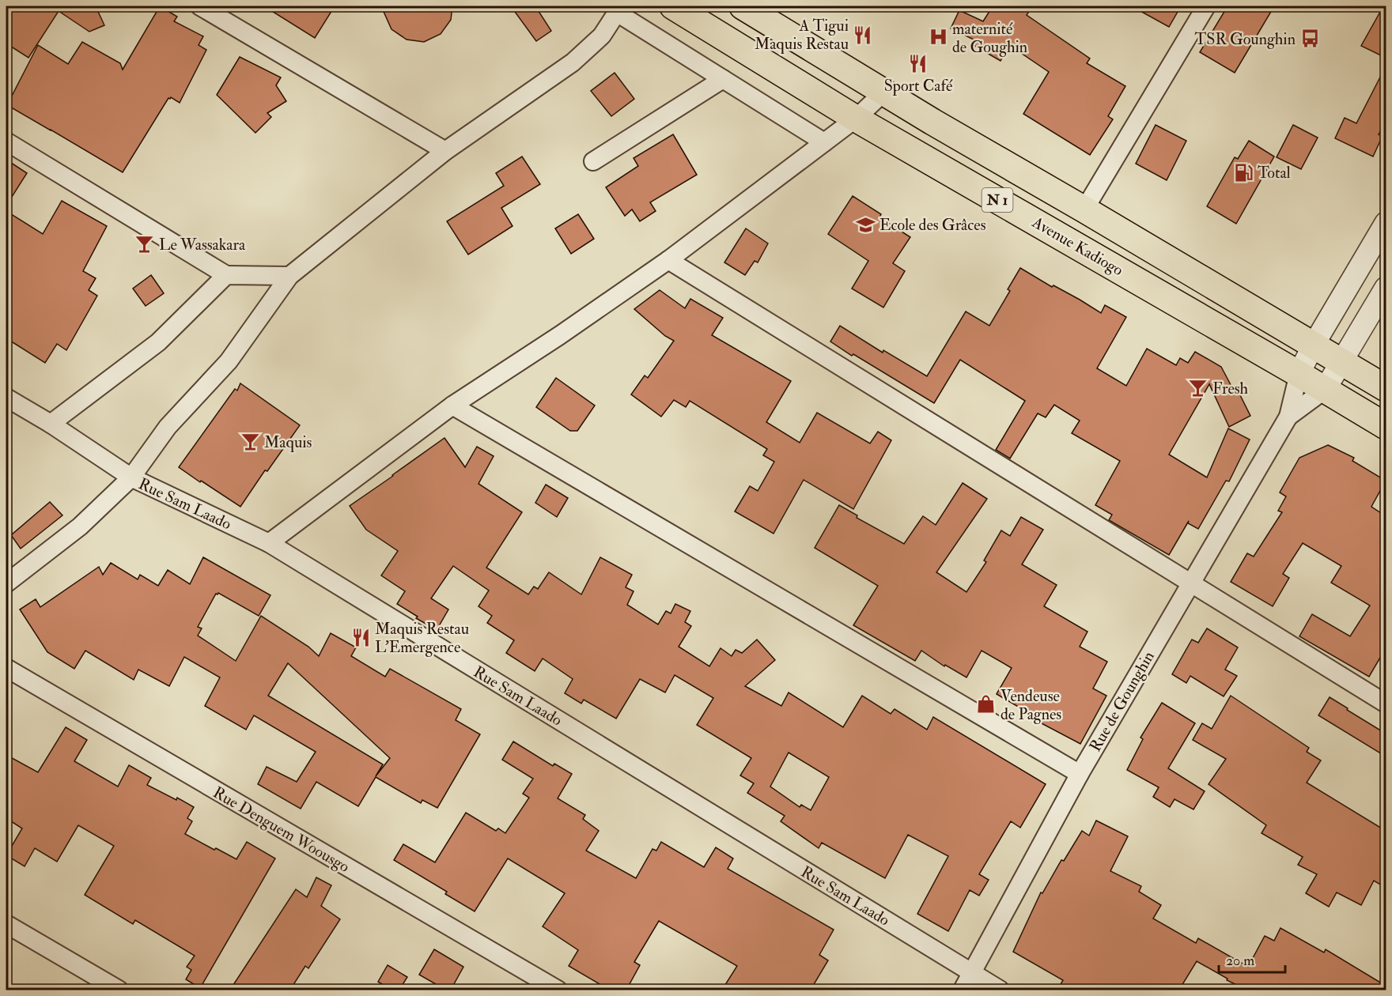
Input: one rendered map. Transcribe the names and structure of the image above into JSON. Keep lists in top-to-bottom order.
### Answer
{
  "streets": {
    "highway": ["N 1", "Avenue Kadiogo"],
    "street": ["Rue Sam Laado", "Rue de Gounghin", "Rue Denguem Woousgo"]
  },
  "crossings": [
    ["Avenue Kadiogo", "Rue de Gounghin"],
    ["Rue Sam Laado", "Rue de Gounghin"]
  ],
  "places": {
    "restaurant": ["A Tigui Maquis Restau", "Sport Café", "Maquis Restau L'Emergence"],
    "hospital": ["maternité de Goughin"],
    "bus stop": ["TSR Gounghin"],
    "fuel station": ["Total"],
    "school or university": ["Ecole des Grâces"],
    "bar": ["Le Wassakara", "Fresh", "Maquis"],
    "shop": ["Vendeuse de Pagnes"]
  },
  "scale_bar": "20 m"
}
